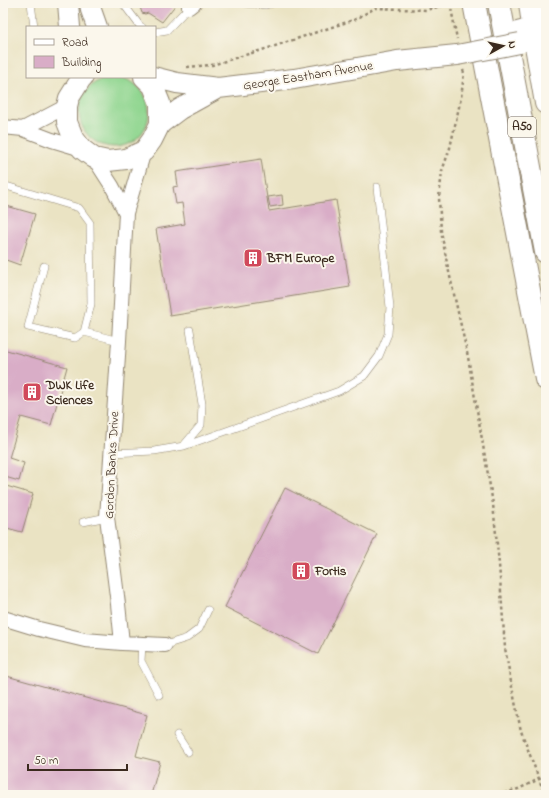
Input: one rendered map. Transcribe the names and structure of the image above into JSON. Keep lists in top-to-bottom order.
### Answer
{
  "streets": {
    "highway": ["A50"],
    "main road": ["George Eastham Avenue"],
    "street": ["Gordon Banks Drive"]
  },
  "crossings": [
    ["George Eastham Avenue", "A50"]
  ],
  "places": {
    "building": ["BFM Europe", "DWK Life Sciences", "Fortis"]
  },
  "legend": ["Road", "Building"],
  "scale_bar": "50 m",
  "north": "right"
}
